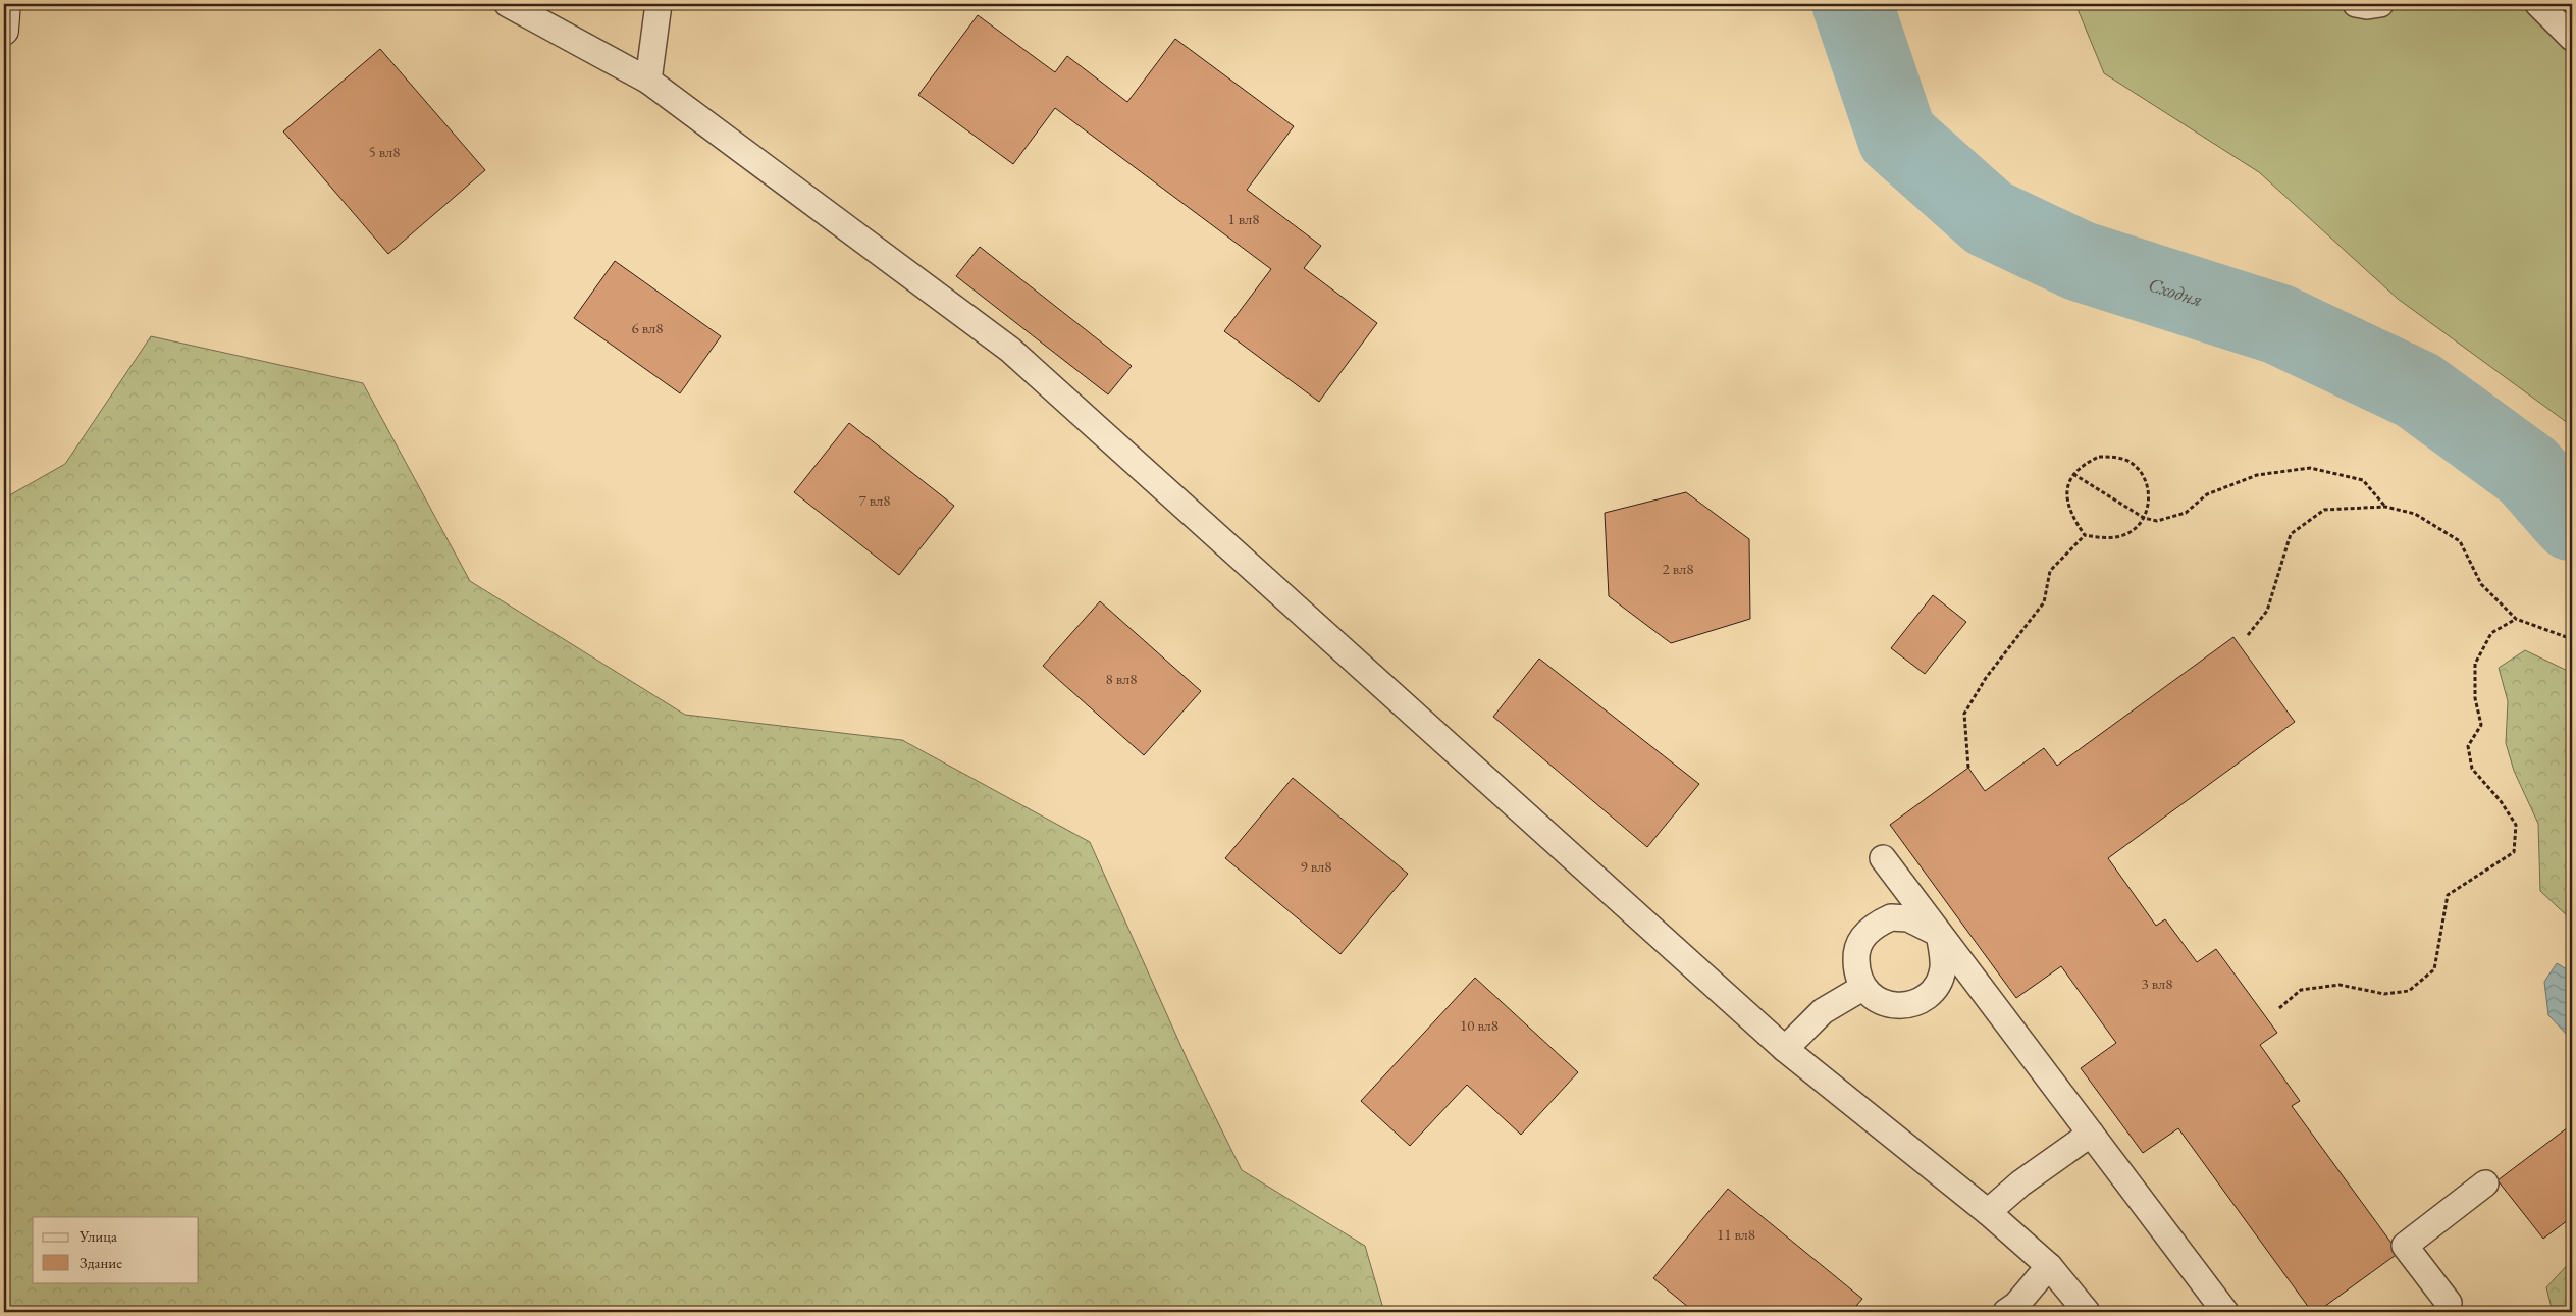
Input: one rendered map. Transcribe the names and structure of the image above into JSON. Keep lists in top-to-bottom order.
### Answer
{
  "water": ["Сходня"],
  "house_numbers": [
    "5 вл8",
    "1 вл8",
    "6 вл8",
    "7 вл8",
    "2 вл8",
    "8 вл8",
    "9 вл8",
    "3 вл8",
    "10 вл8",
    "11 вл8"
  ],
  "legend": ["Улица", "Здание"]
}
